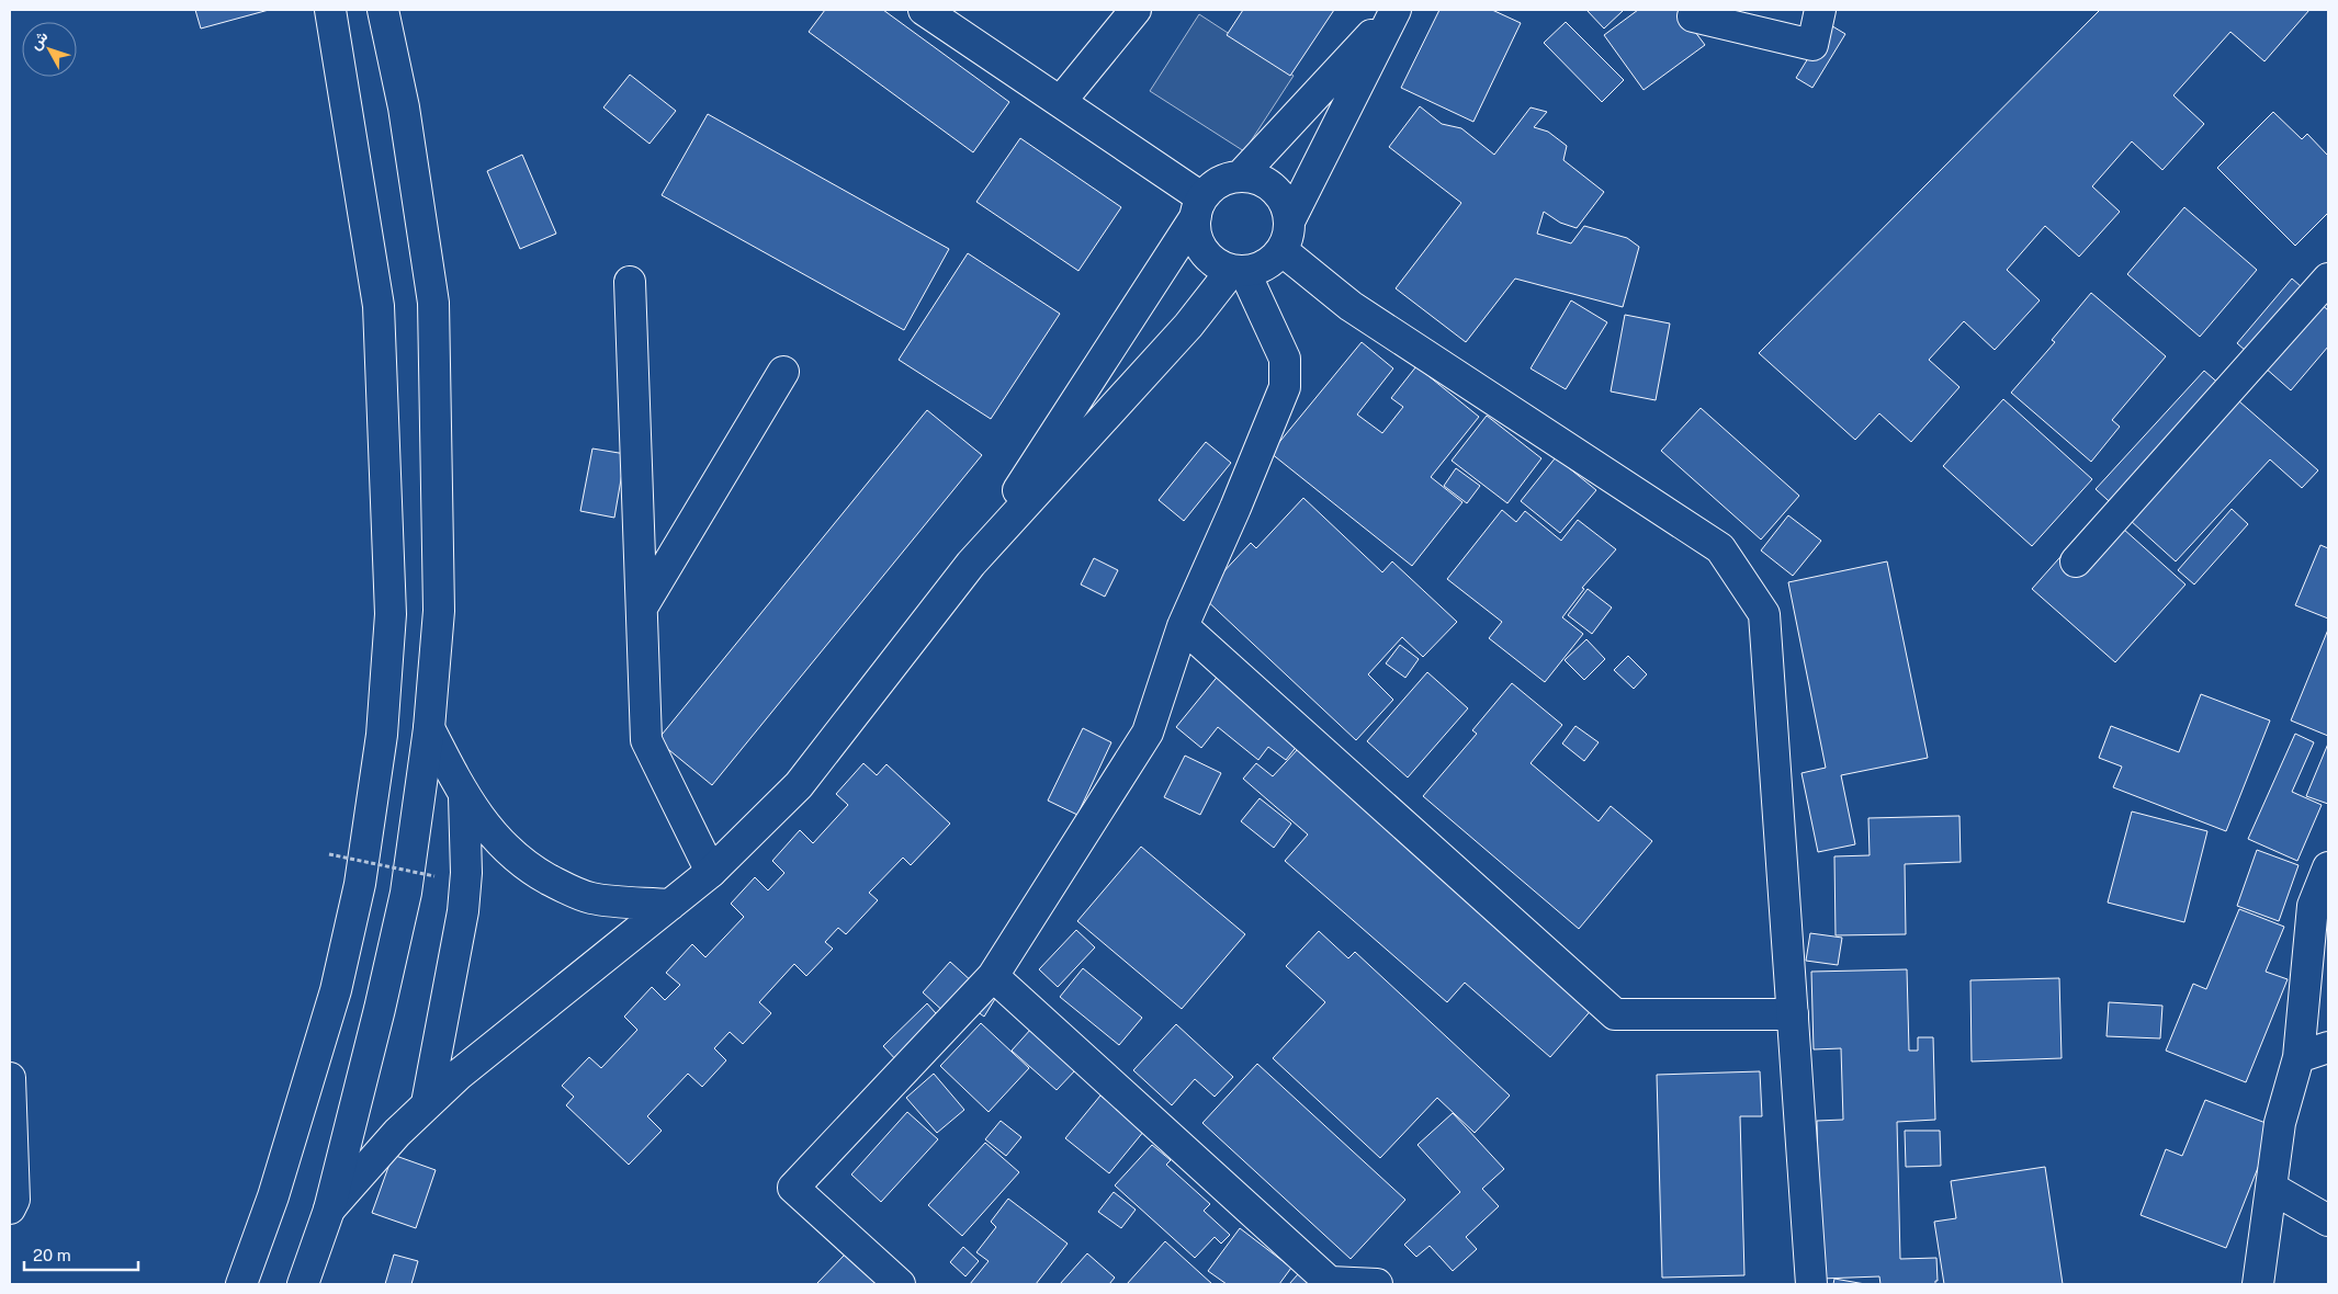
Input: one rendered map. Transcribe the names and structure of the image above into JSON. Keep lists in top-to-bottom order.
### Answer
{
  "scale_bar": "20 m",
  "north": "top left"
}
